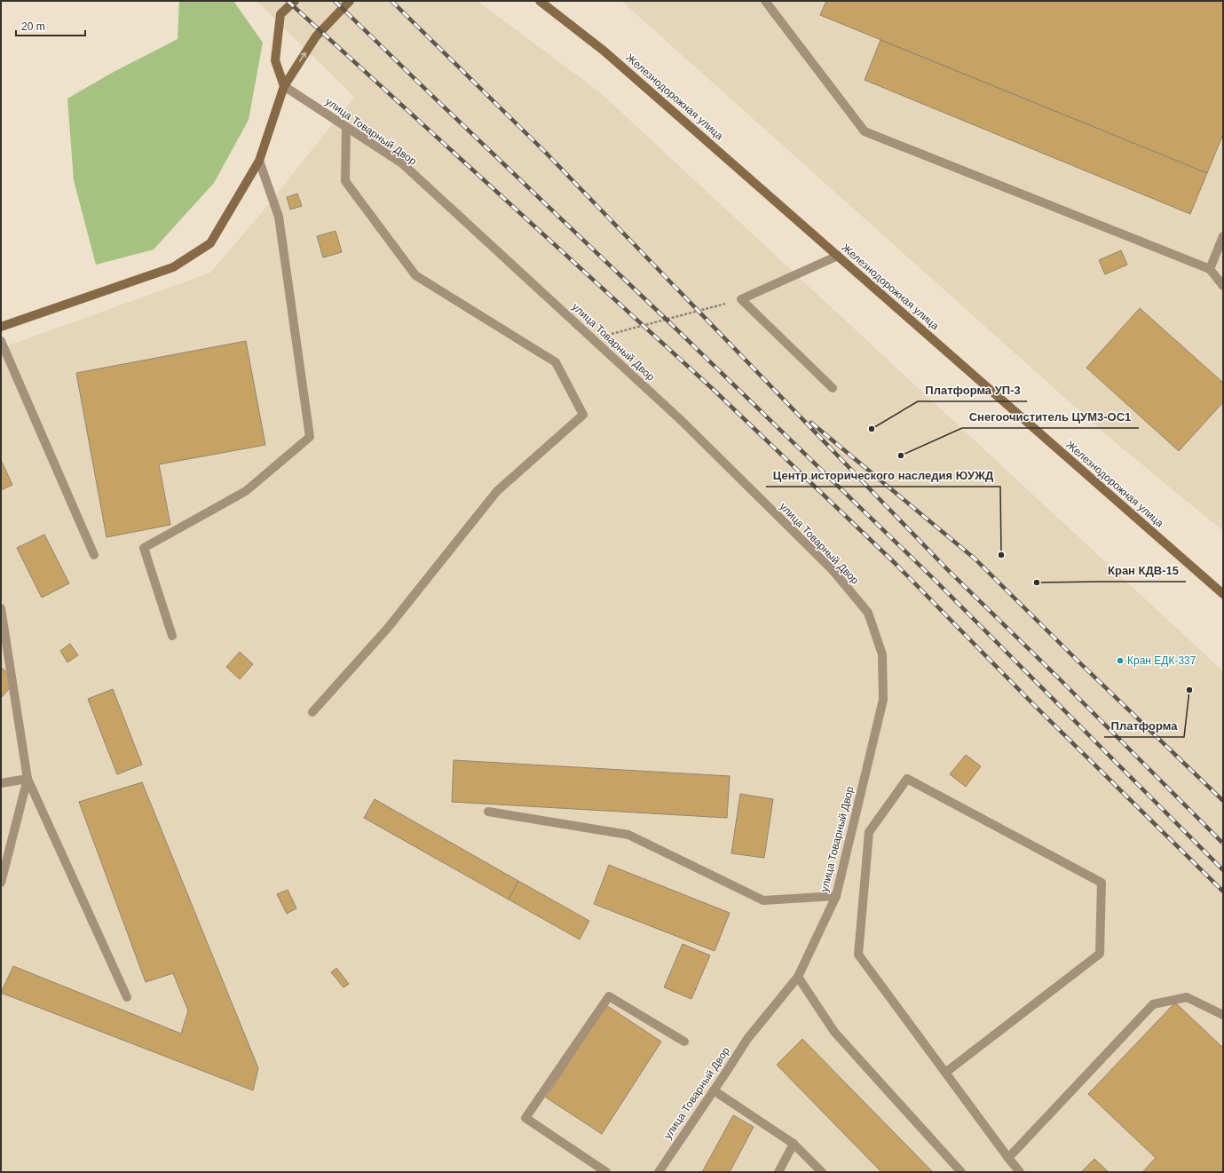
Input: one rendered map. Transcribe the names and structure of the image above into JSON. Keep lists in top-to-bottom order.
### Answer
{
  "streets": {
    "main road": ["Железнодорожная улица"],
    "street": ["улица Товарный Двор"]
  },
  "places": [
    "Платформа УП-3",
    "Снегоочиститель ЦУМ3-ОС1",
    "Центр исторического наследия ЮУЖД",
    "Кран КДВ-15",
    "Кран ЕДК-337",
    "Платформа"
  ],
  "scale_bar": "20 m"
}
